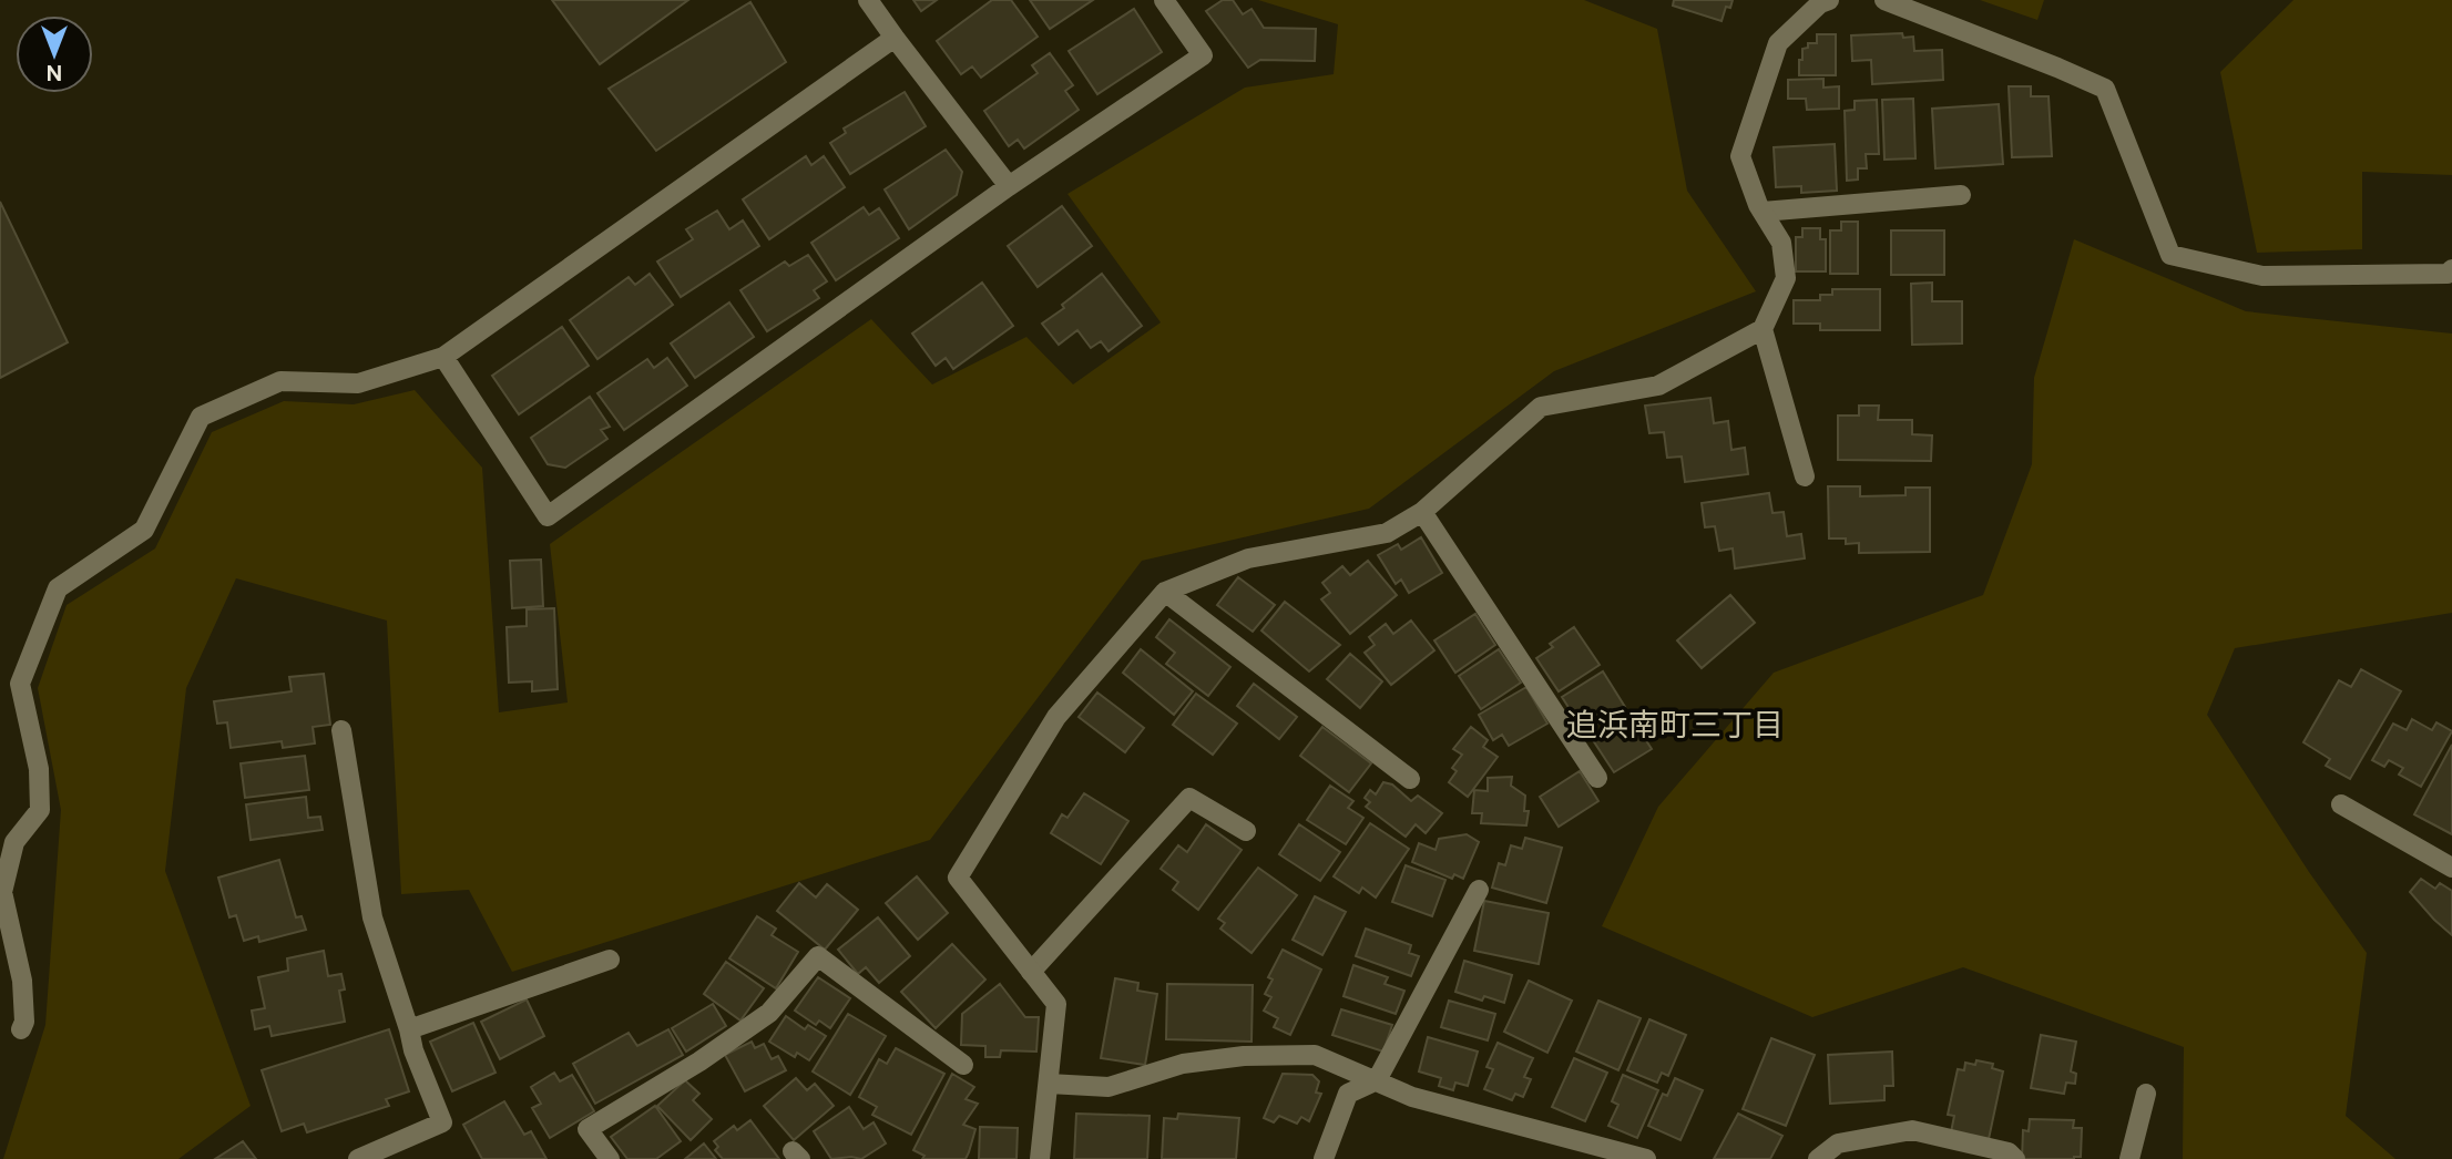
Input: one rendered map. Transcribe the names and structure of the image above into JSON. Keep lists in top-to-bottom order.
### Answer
{
  "districts": ["追浜南町三丁目"],
  "north": "bottom"
}
